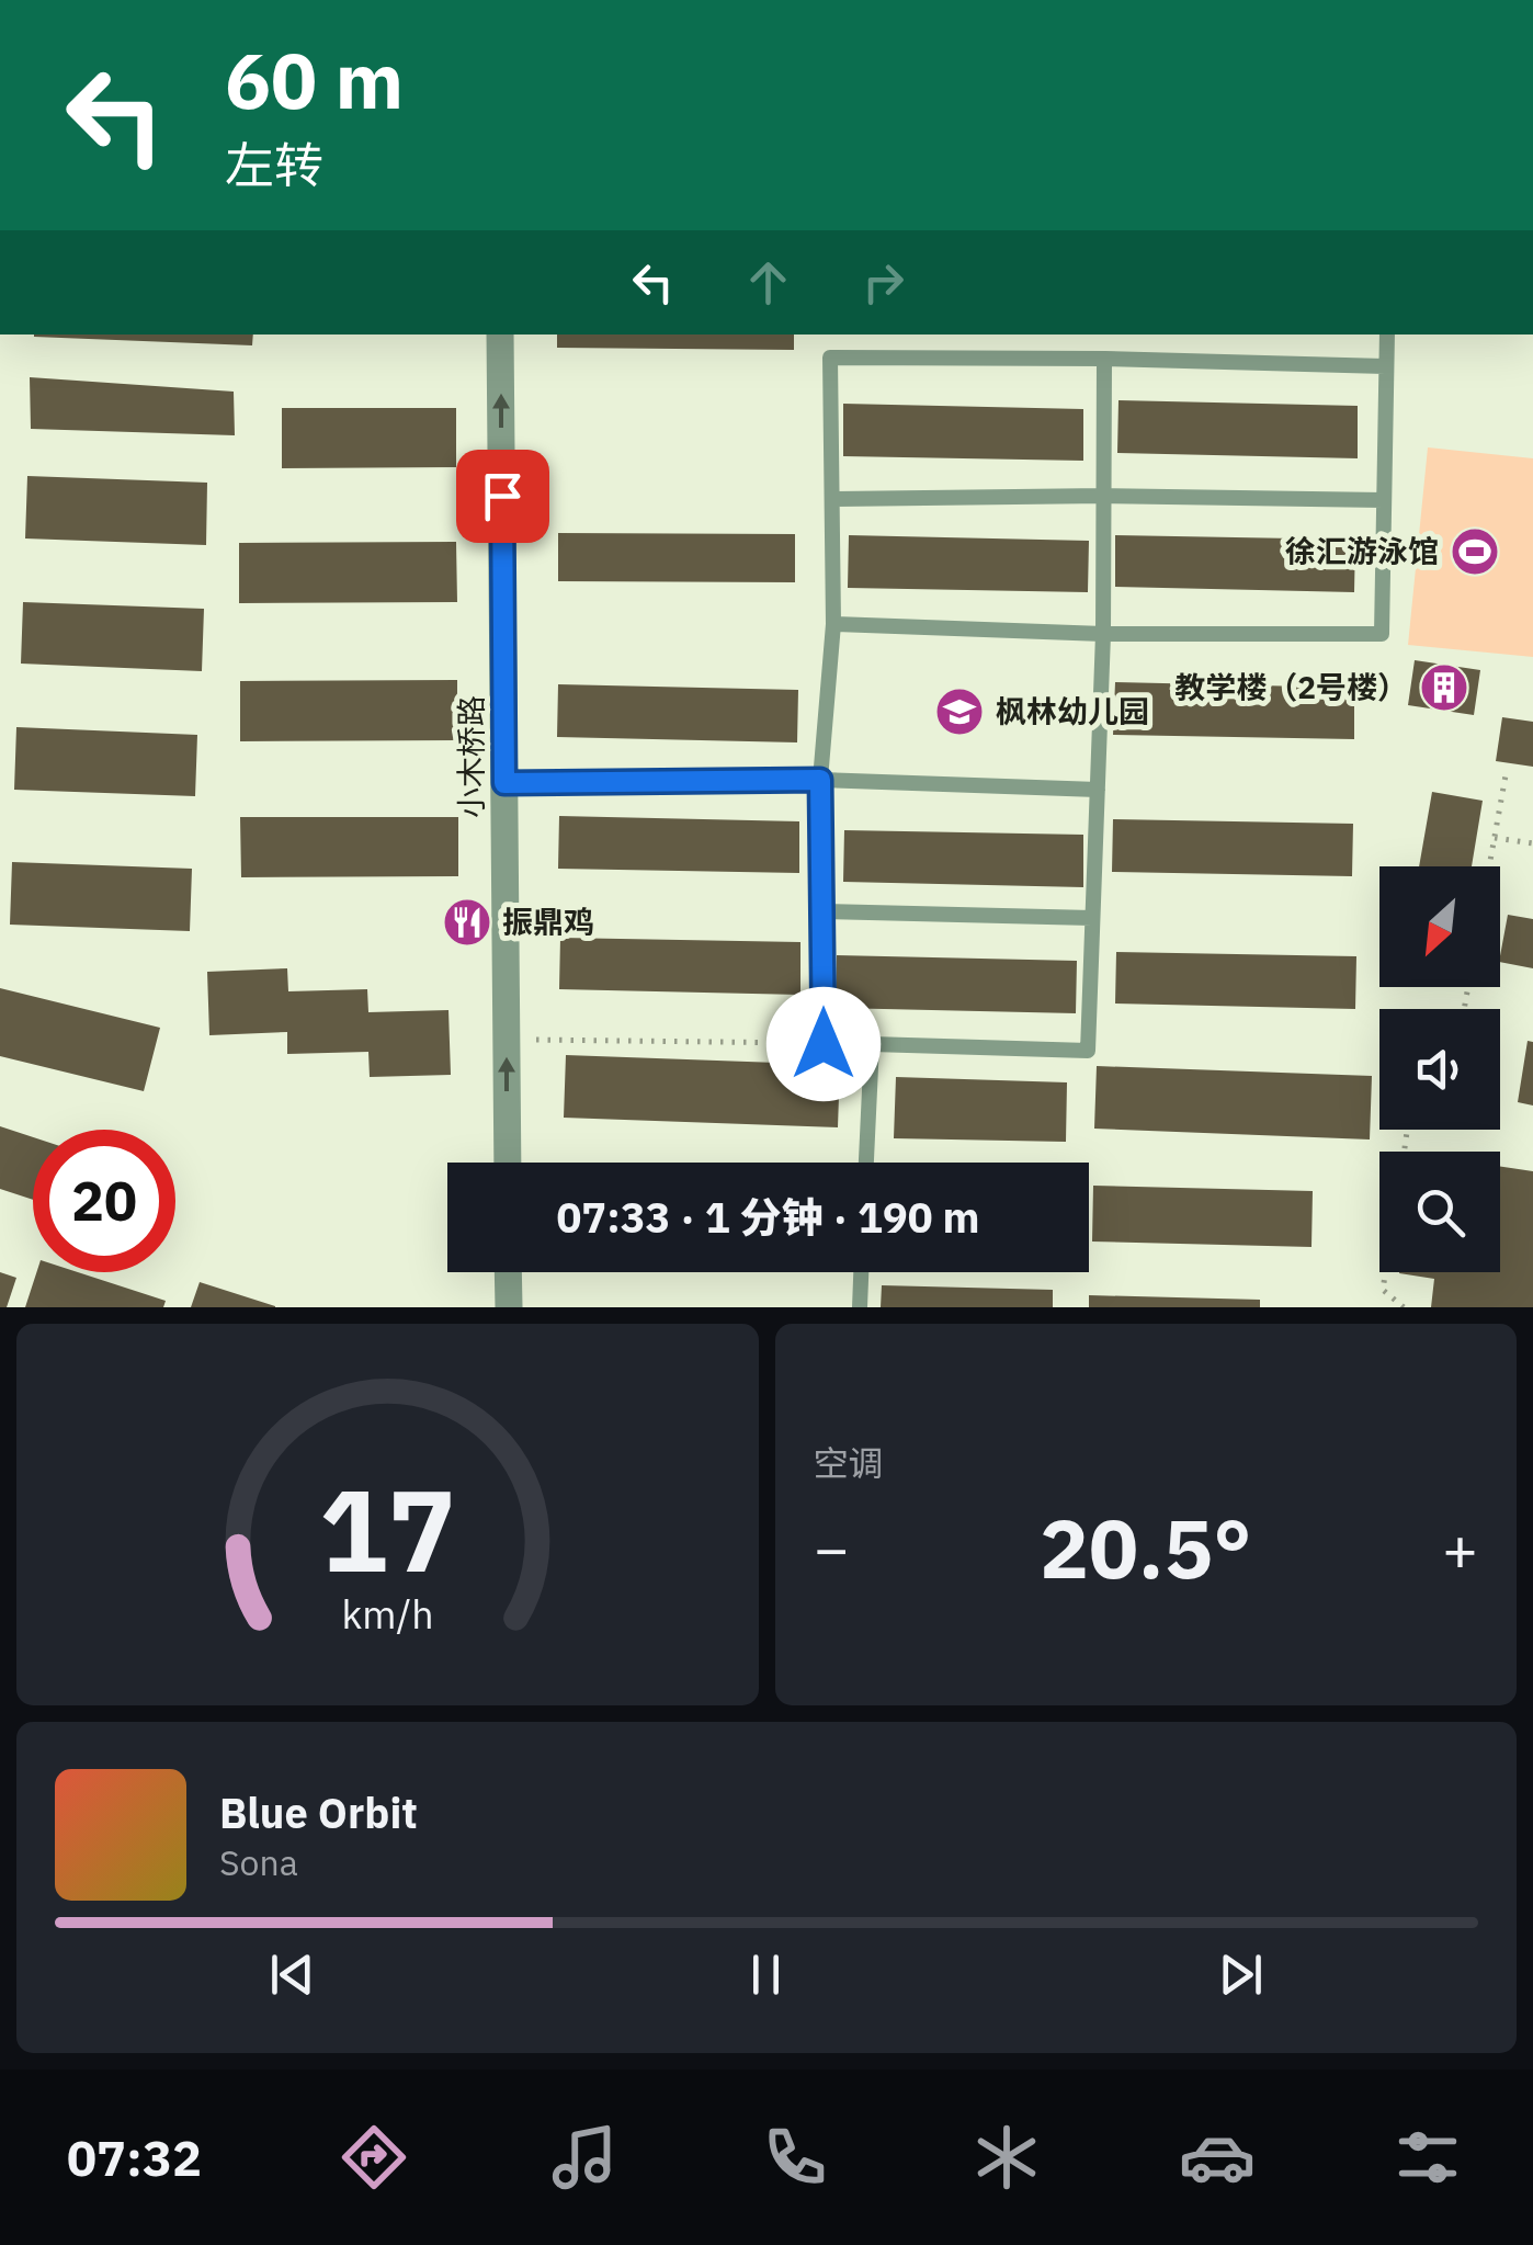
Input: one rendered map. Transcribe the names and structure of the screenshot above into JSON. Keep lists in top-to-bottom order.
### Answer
{
  "streets": {
    "street": ["小木桥路"]
  },
  "one_way": ["小木桥路"],
  "places": {
    "sports": ["徐汇游泳馆"],
    "building": ["教学楼（2号楼）"],
    "school or university": ["枫林幼儿园"],
    "restaurant": ["振鼎鸡"]
  },
  "north": "bottom left",
  "page": {
    "turn": ["60 m", "左转"],
    "limit": "20",
    "trip": "07:33 · 1 分钟 · 190 m",
    "tile": "空调",
    "heat": ["−", "20.5°", "+"],
    "song": ["Blue Orbit", "Sona"],
    "tabs": "07:32",
    "gauge": ["17", "km/h"]
  }
}
